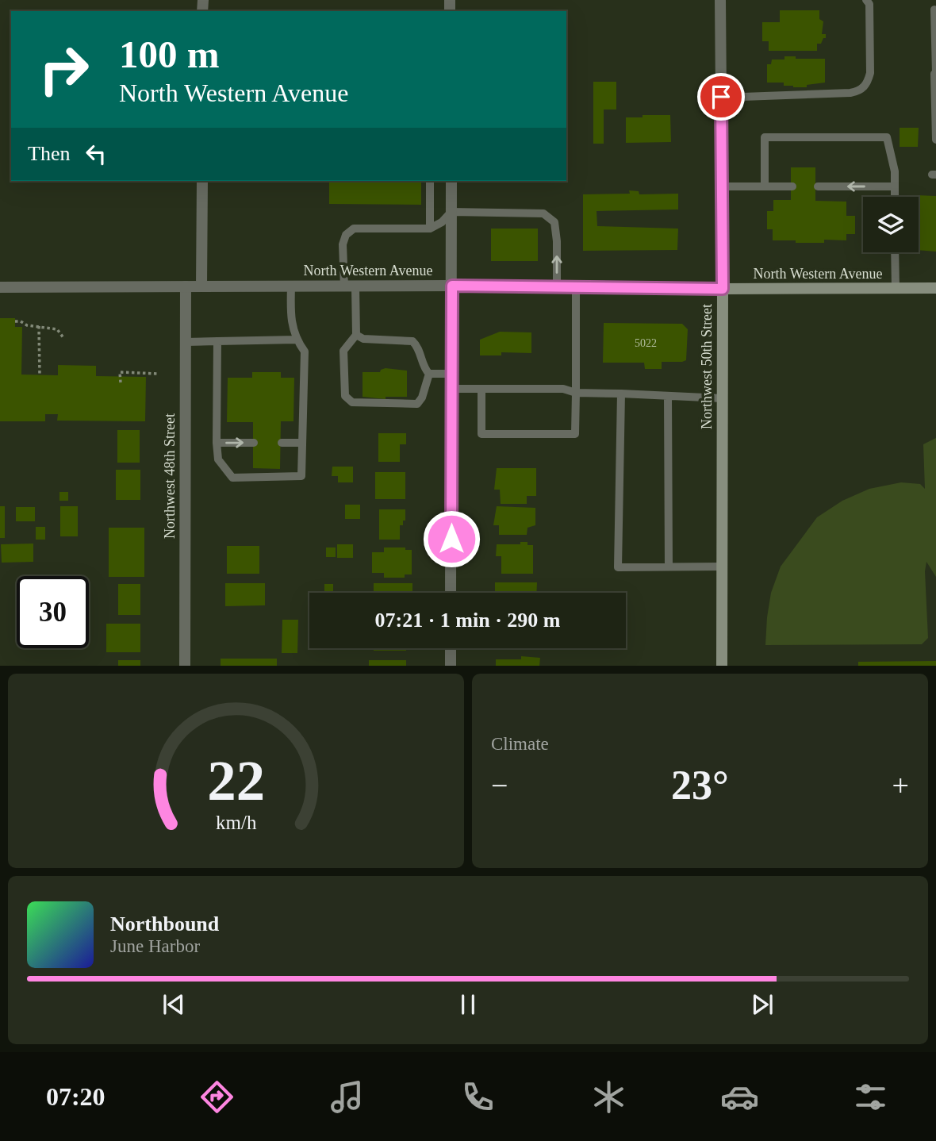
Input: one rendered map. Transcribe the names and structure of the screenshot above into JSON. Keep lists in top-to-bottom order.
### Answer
{
  "streets": {
    "main road": ["North Western Avenue", "Northwest 50th Street"],
    "street": ["Northwest 48th Street"]
  },
  "crossings": [
    ["North Western Avenue", "Northwest 50th Street"],
    ["North Western Avenue", "Northwest 48th Street"]
  ],
  "house_numbers": ["5022"],
  "page": {
    "turn": ["100 m", "North Western Avenue"],
    "then": "Then",
    "limit": "30",
    "trip": "07:21 · 1 min · 290 m",
    "tile": "Climate",
    "heat": ["−", "23°", "+"],
    "song": ["Northbound", "June Harbor"],
    "tabs": "07:20",
    "gauge": ["22", "km/h"]
  }
}
